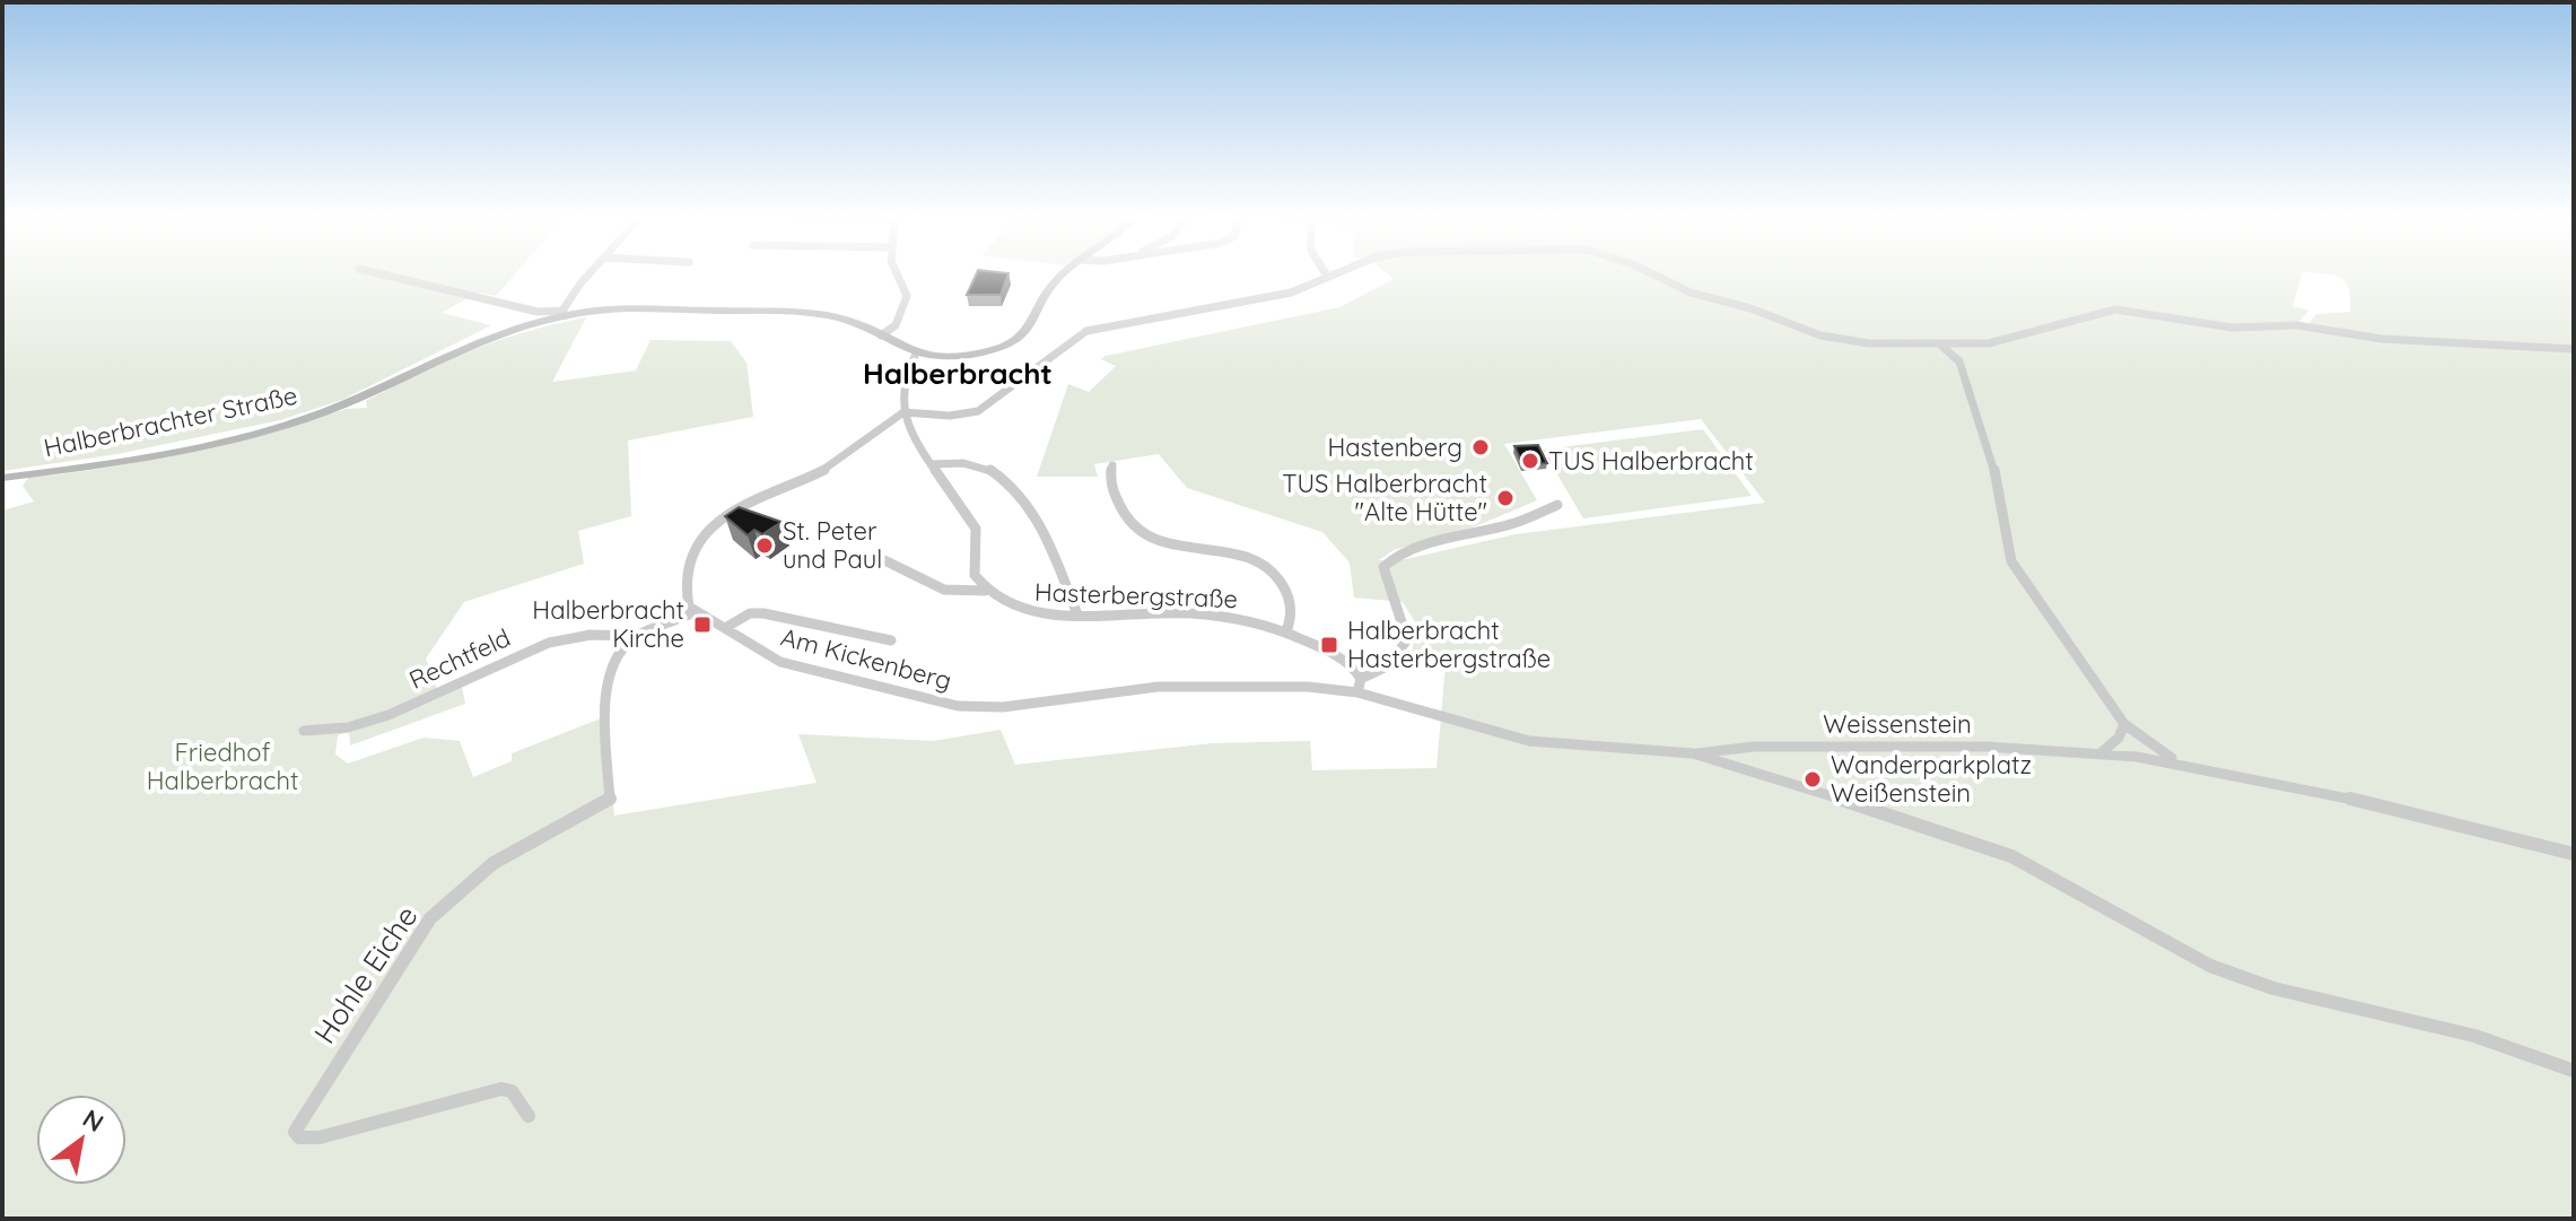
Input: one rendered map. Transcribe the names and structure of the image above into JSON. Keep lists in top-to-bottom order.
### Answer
{
  "streets": {
    "main road": ["Halberbrachter Straße"],
    "street": [
      "Hasterbergstraße",
      "Rechtfeld",
      "Am Kickenberg",
      "Weissenstein",
      "Hohle Eiche"
    ]
  },
  "crossings": [
    ["Rechtfeld", "Hohle Eiche"],
    ["Am Kickenberg", "Weissenstein"]
  ],
  "districts": ["Halberbracht"],
  "parks": ["Friedhof Halberbracht"],
  "places": {
    "other": [
      "Hastenberg",
      "TUS Halberbracht",
      "TUS Halberbracht \"Alte Hütte\"",
      "St. Peter und Paul",
      "Wanderparkplatz Weißenstein"
    ],
    "transit": ["Halberbracht Kirche", "Halberbracht Hasterbergstraße"]
  },
  "north": "top right"
}
